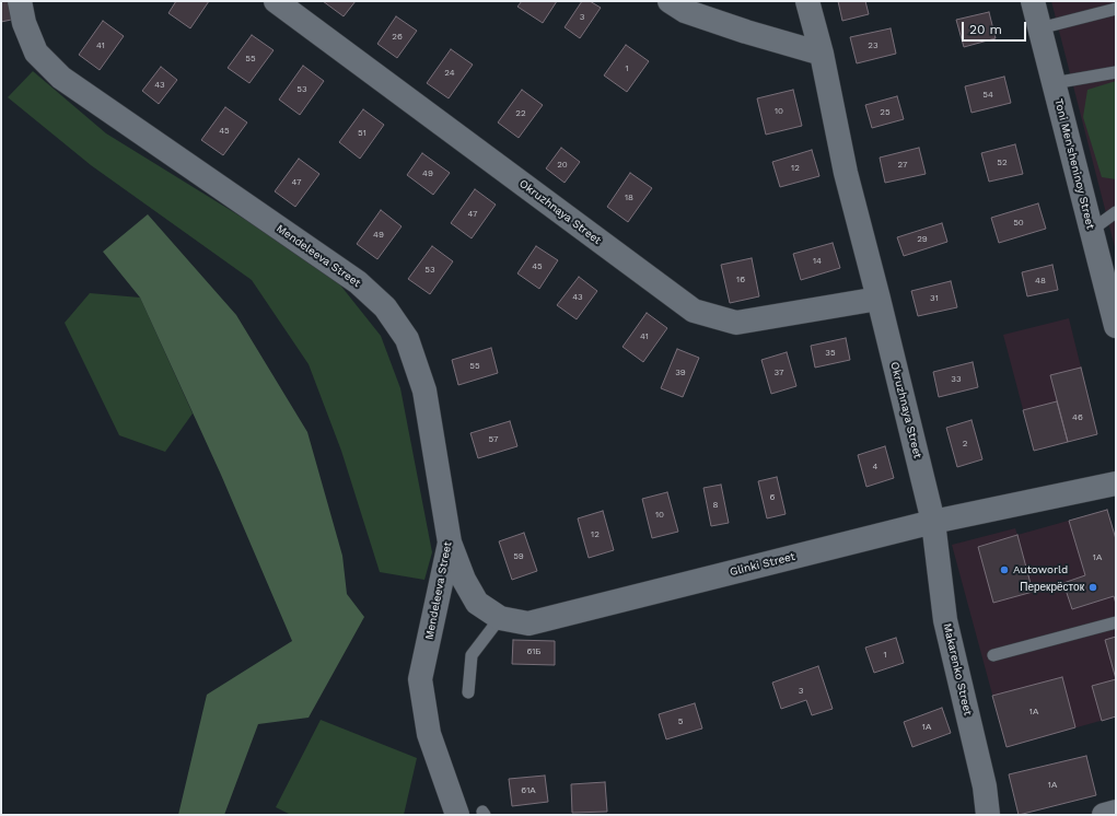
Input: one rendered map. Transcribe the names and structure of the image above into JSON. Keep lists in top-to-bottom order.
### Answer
{
  "streets": {
    "street": [
      "Toni Men'sheninoy Street",
      "Okruzhnaya Street",
      "Mendeleeva Street",
      "Glinki Street",
      "Makarenko Street"
    ]
  },
  "crossings": [
    ["Okruzhnaya Street", "Glinki Street"],
    ["Okruzhnaya Street", "Makarenko Street"],
    ["Mendeleeva Street", "Glinki Street"],
    ["Glinki Street", "Makarenko Street"]
  ],
  "places": ["Autoworld", "Перекрёсток"],
  "house_numbers": [
    "3",
    "26",
    "41",
    "23",
    "55",
    "1",
    "24",
    "43",
    "53",
    "54",
    "10",
    "25",
    "22",
    "45",
    "51",
    "52",
    "20",
    "27",
    "12",
    "49",
    "47",
    "18",
    "47",
    "50",
    "49",
    "29",
    "14",
    "45",
    "53",
    "16",
    "48",
    "43",
    "31",
    "41",
    "35",
    "55",
    "39",
    "37",
    "33",
    "46",
    "57",
    "2",
    "4",
    "6",
    "8",
    "10",
    "12",
    "59",
    "1А",
    "61Б",
    "1",
    "3",
    "1А",
    "5",
    "1А",
    "1А",
    "61А"
  ],
  "scale_bar": "20 m"
}
